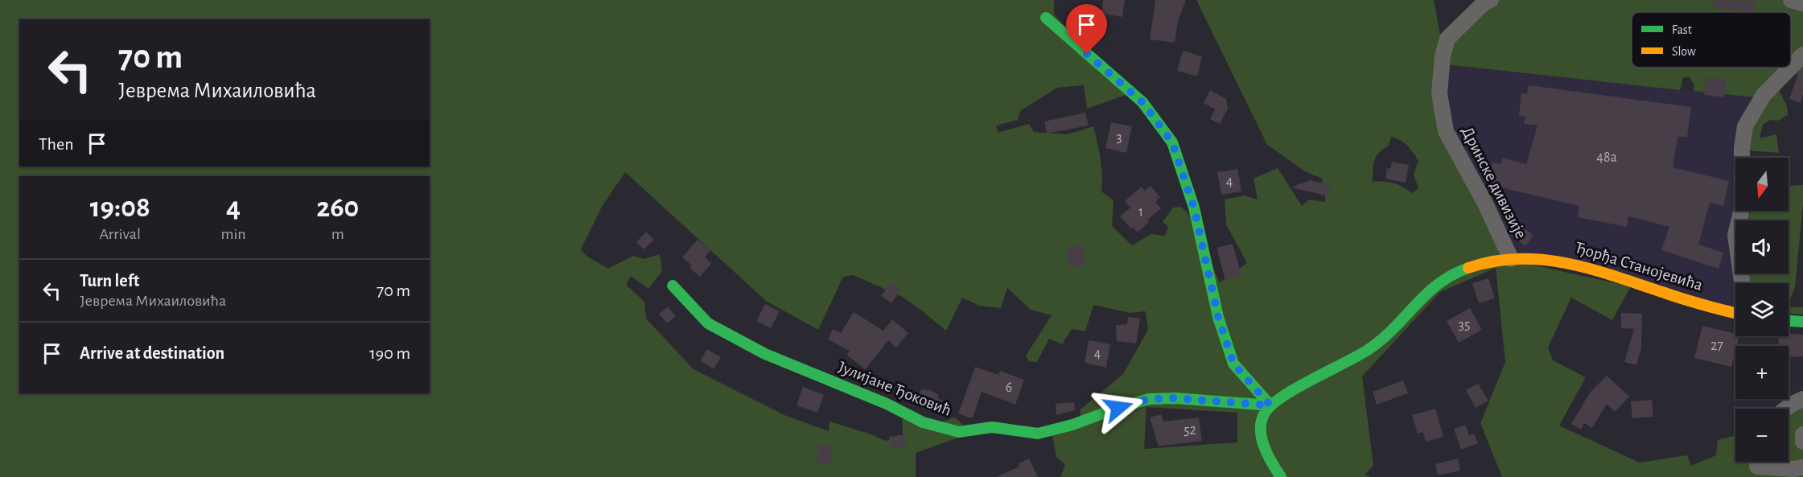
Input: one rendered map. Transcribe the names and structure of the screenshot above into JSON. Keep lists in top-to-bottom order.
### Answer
{
  "streets": {
    "street": ["Дринске дивизије", "Ђорђа Станојевића", "Јулијане Ђоковић"]
  },
  "crossings": [
    ["Дринске дивизије", "Ђорђа Станојевића"],
    ["Ђорђа Станојевића", "Јулијане Ђоковић"]
  ],
  "house_numbers": [
    "3",
    "48a",
    "4",
    "1",
    "35",
    "27",
    "4",
    "6",
    "52"
  ],
  "legend": ["Fast", "Slow"],
  "north": "bottom",
  "page": {
    "turn": ["70 m", "Јеврема Михаиловића"],
    "then": "Then",
    "map_buttons": ["+", "−"],
    "eta": [
      "19:08",
      "Arrival",
      "4",
      "min",
      "260",
      "m"
    ],
    "list": [
      {
        "name": "Turn left",
        "note": "Јеврема Михаиловића",
        "value": "70 m"
      },
      {
        "name": "Arrive at destination",
        "value": "190 m"
      }
    ]
  }
}
